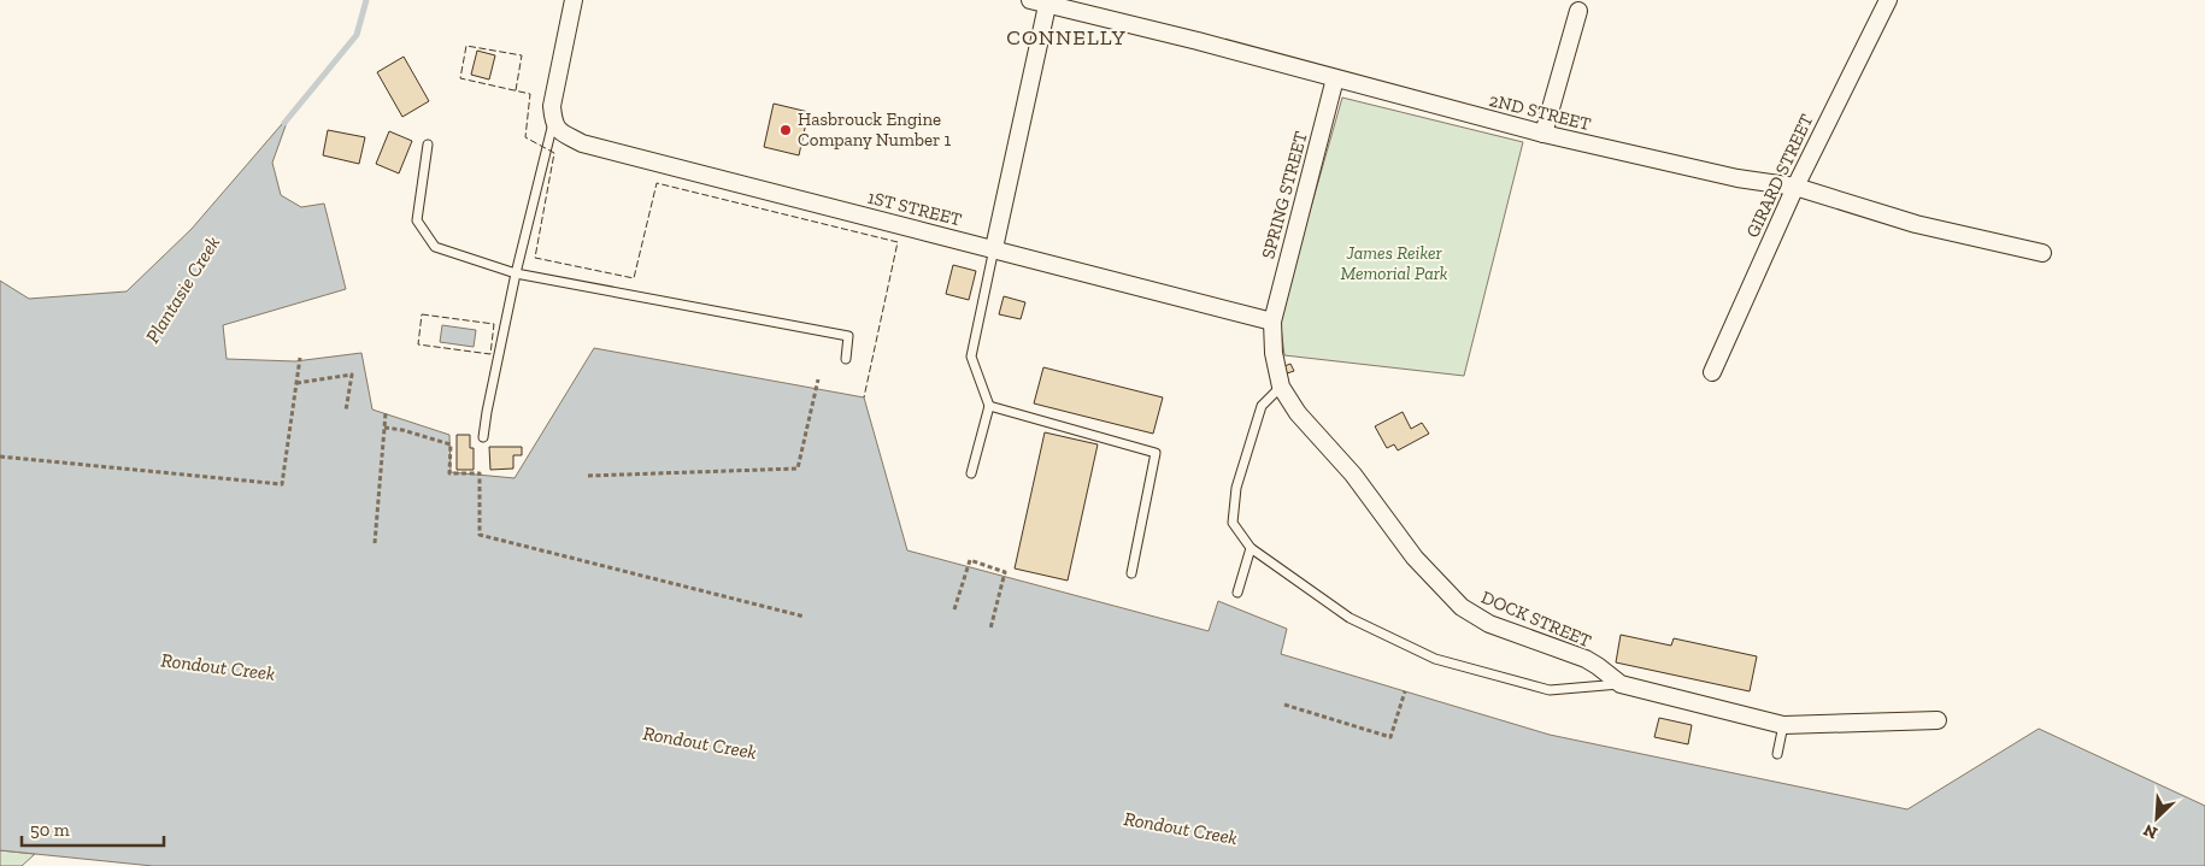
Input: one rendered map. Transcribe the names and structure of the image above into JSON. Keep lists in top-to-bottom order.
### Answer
{
  "streets": {
    "street": [
      "2ND STREET",
      "GIRARD STREET",
      "SPRING STREET",
      "1ST STREET",
      "DOCK STREET"
    ]
  },
  "crossings": [
    ["2ND STREET", "GIRARD STREET"],
    ["2ND STREET", "SPRING STREET"],
    ["SPRING STREET", "1ST STREET"],
    ["SPRING STREET", "DOCK STREET"],
    ["1ST STREET", "DOCK STREET"]
  ],
  "districts": ["CONNELLY"],
  "water": ["Plantasie Creek", "Rondout Creek"],
  "parks": ["James Reiker Memorial Park"],
  "places": ["Hasbrouck Engine Company Number 1"],
  "scale_bar": "50 m",
  "north": "bottom left"
}
